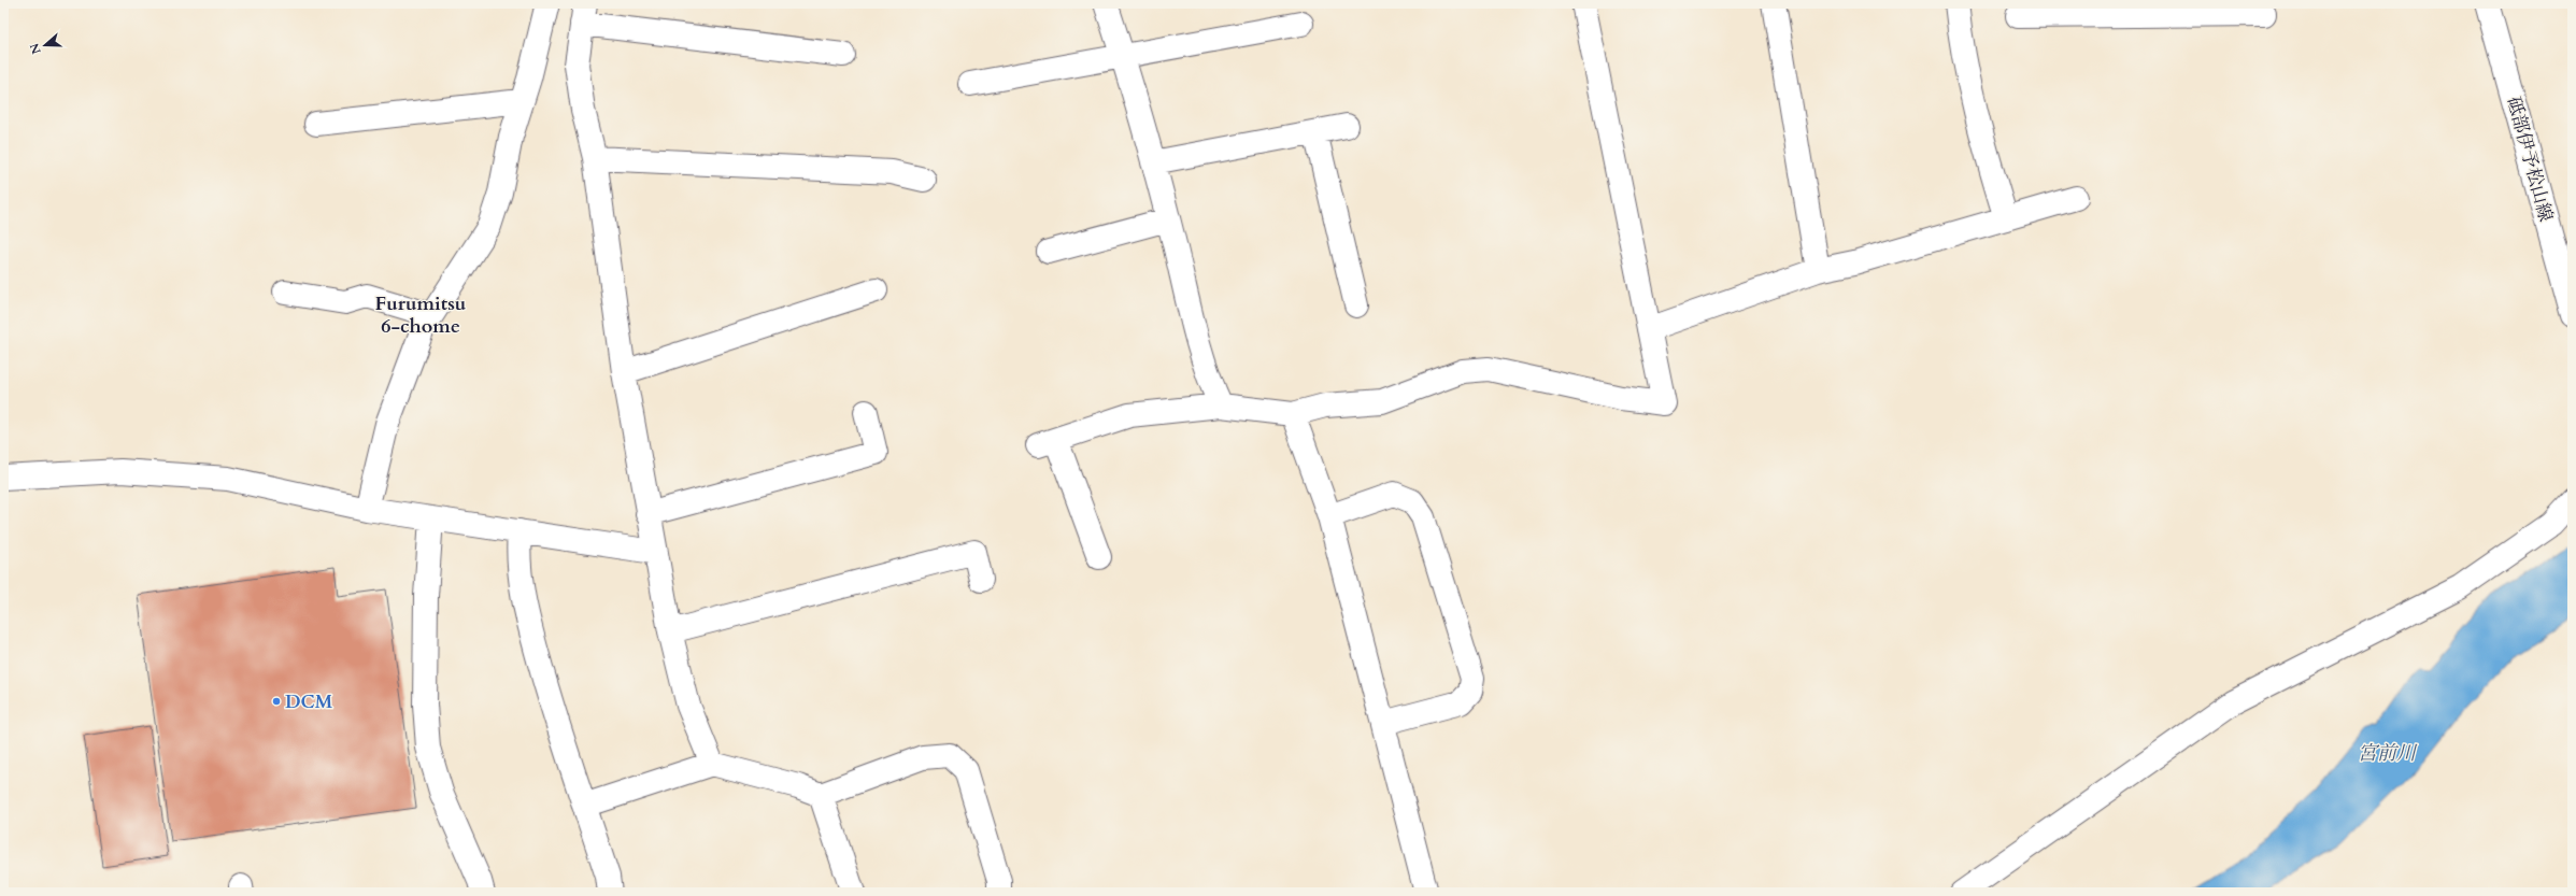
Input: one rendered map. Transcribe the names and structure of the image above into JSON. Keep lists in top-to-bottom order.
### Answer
{
  "streets": {
    "street": ["砥部伊予松山線"]
  },
  "districts": ["Furumitsu 6-chome"],
  "water": ["宮前川"],
  "places": ["DCM"],
  "north": "left"
}
